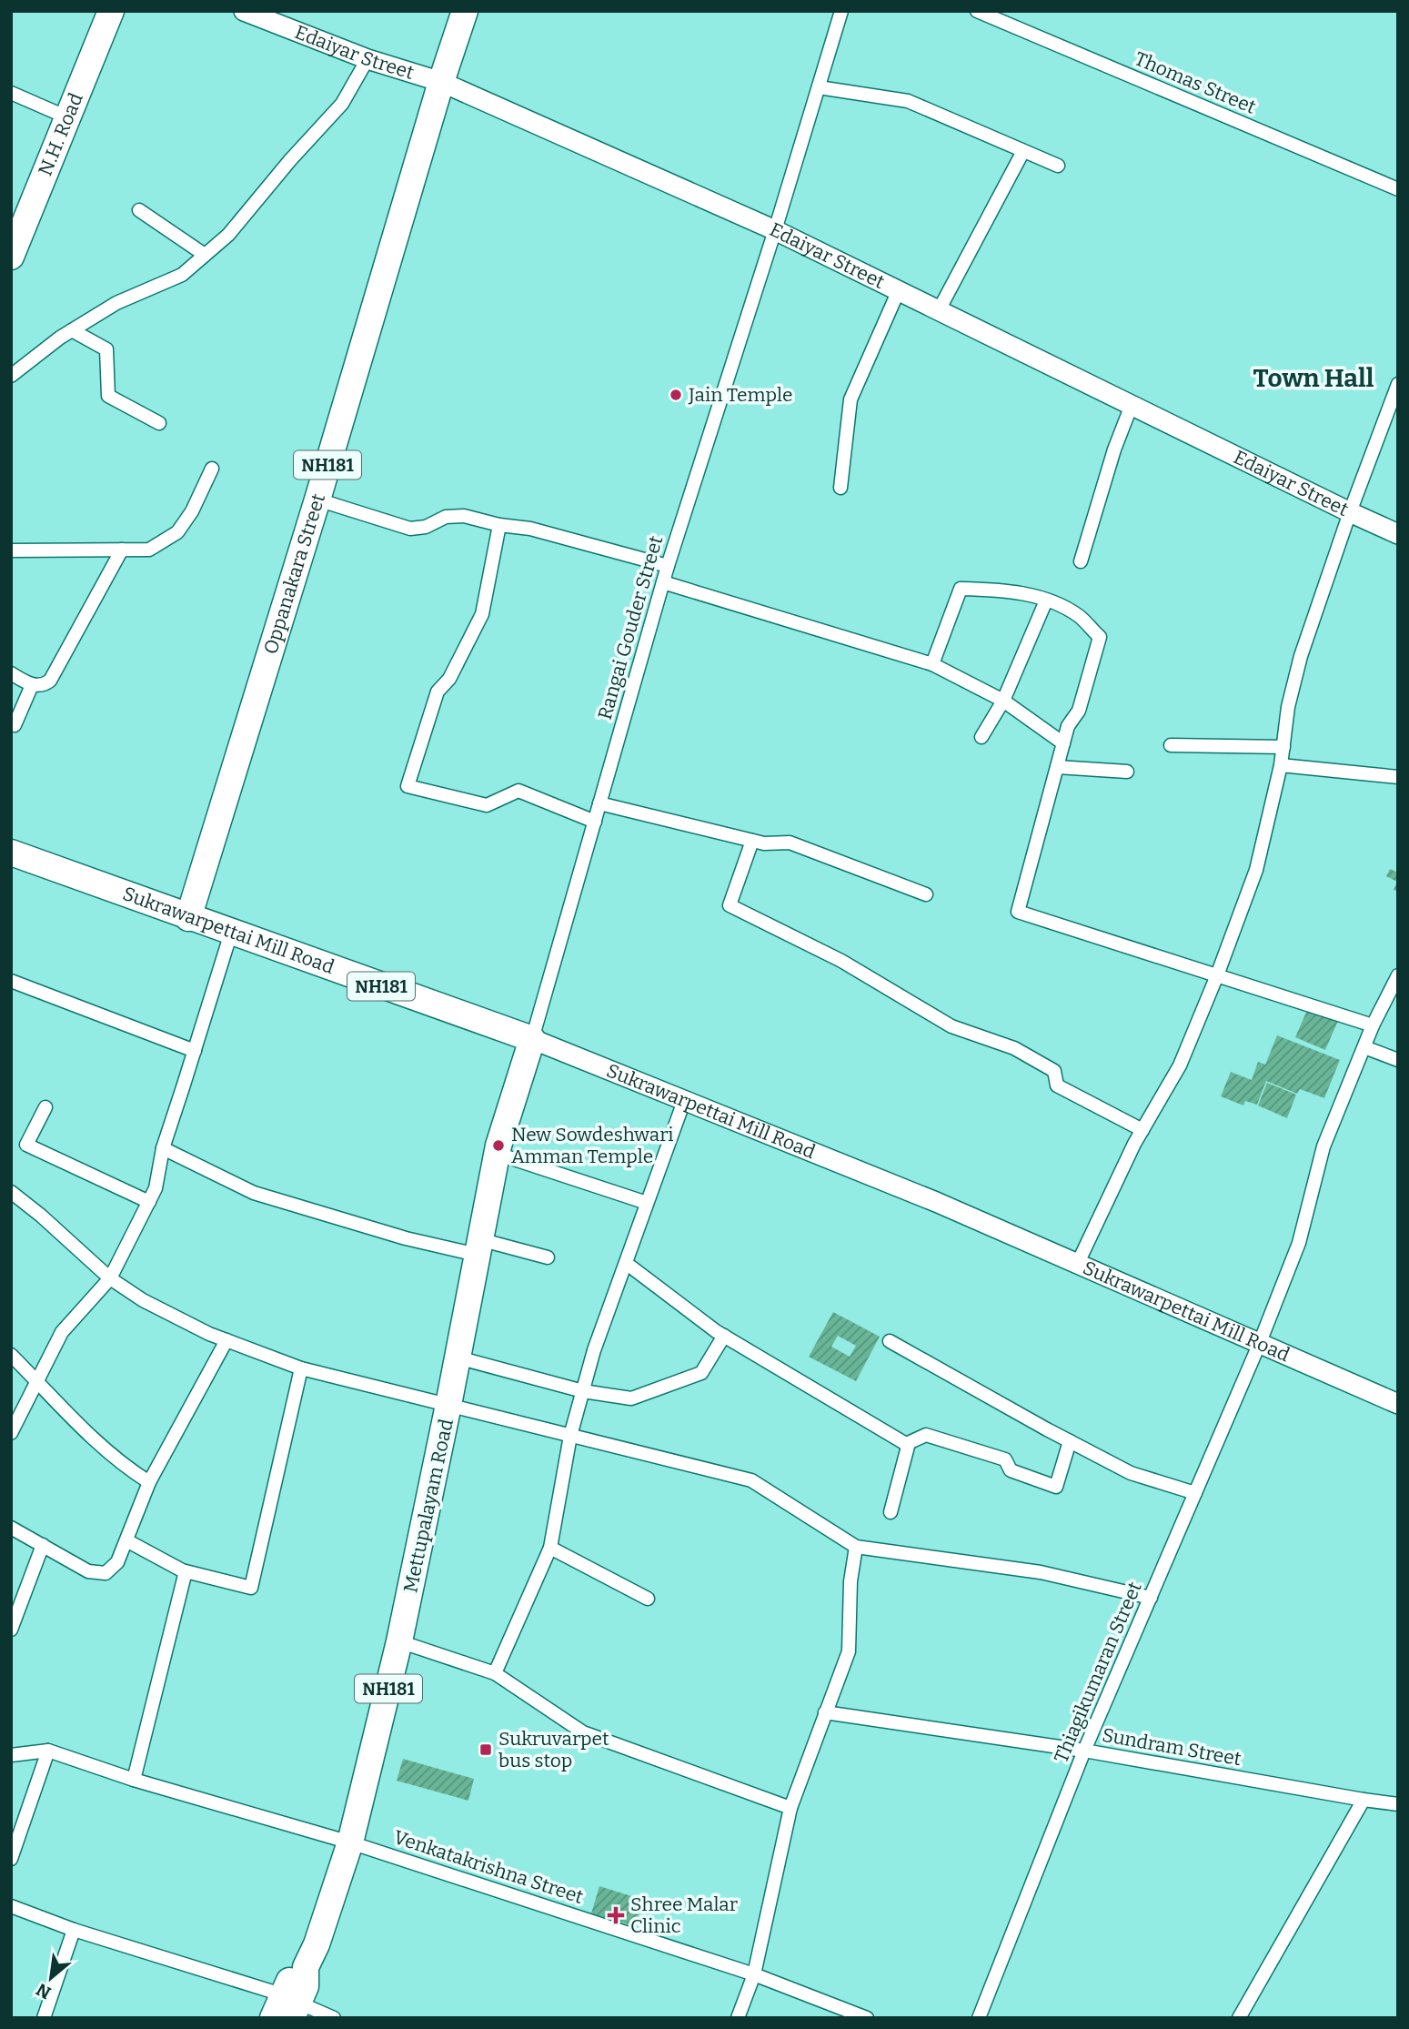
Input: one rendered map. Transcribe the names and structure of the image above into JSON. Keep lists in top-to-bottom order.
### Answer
{
  "streets": {
    "highway": [
      "N.H. Road",
      "NH181",
      "Oppanakara Street",
      "Sukrawarpettai Mill Road",
      "Mettupalayam Road"
    ],
    "street": [
      "Edaiyar Street",
      "Thomas Street",
      "Rangai Gouder Street",
      "Thiagikumaran Street",
      "Sundram Street",
      "Venkatakrishna Street"
    ]
  },
  "crossings": [
    ["Edaiyar Street", "Oppanakara Street"],
    ["Edaiyar Street", "Rangai Gouder Street"],
    ["Oppanakara Street", "Sukrawarpettai Mill Road"],
    ["Rangai Gouder Street", "Sukrawarpettai Mill Road"],
    ["Rangai Gouder Street", "Mettupalayam Road"],
    ["Sukrawarpettai Mill Road", "Mettupalayam Road"],
    ["Sukrawarpettai Mill Road", "Thiagikumaran Street"],
    ["Mettupalayam Road", "Venkatakrishna Street"],
    ["Thiagikumaran Street", "Sundram Street"]
  ],
  "districts": ["Town Hall"],
  "places": {
    "other": ["Jain Temple", "New Sowdeshwari Amman Temple"],
    "transit": ["Sukruvarpet bus stop"],
    "health": ["Shree Malar Clinic"]
  },
  "north": "bottom left"
}
